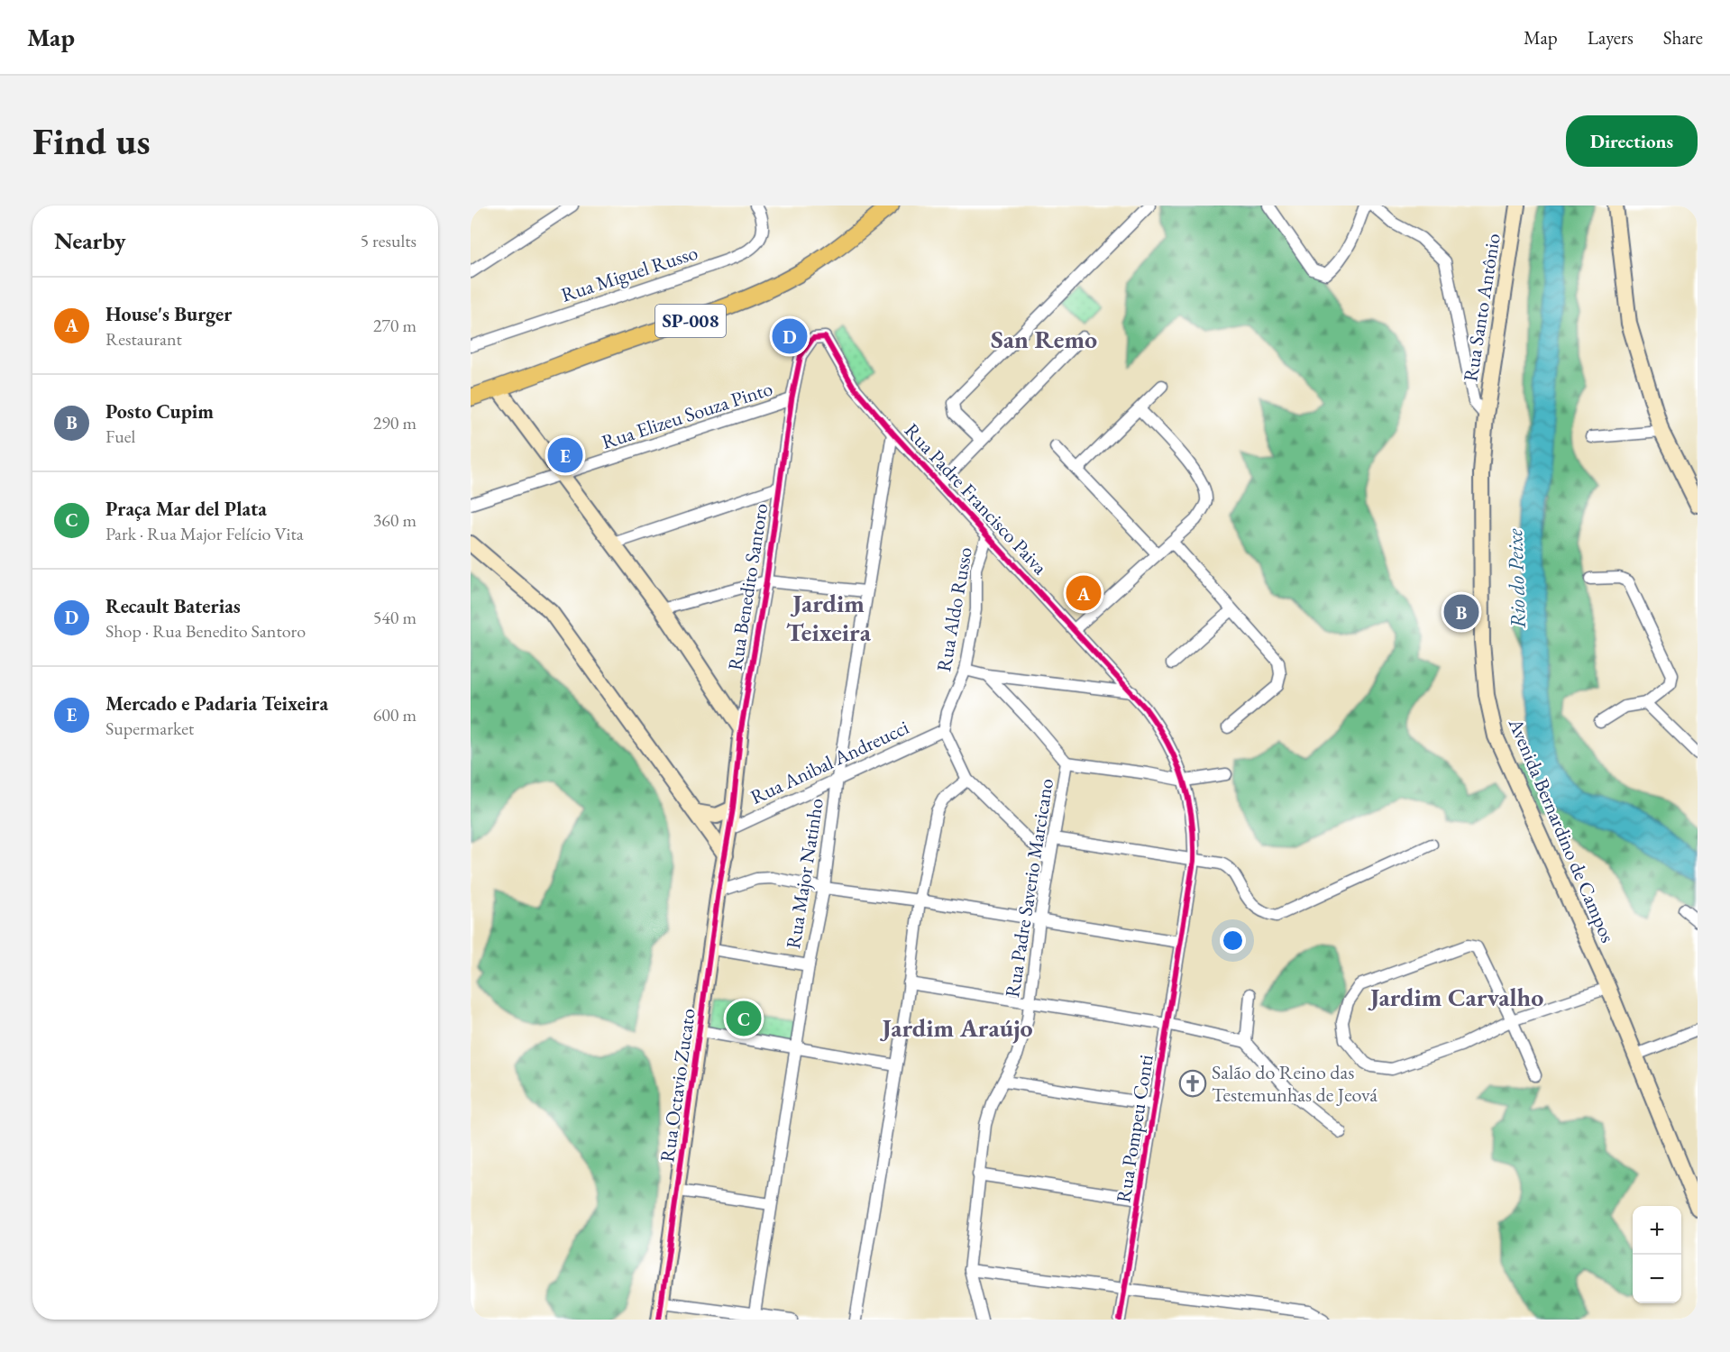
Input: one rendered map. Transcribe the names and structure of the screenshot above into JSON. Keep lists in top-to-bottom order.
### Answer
{
  "streets": {
    "main road": ["SP-008"],
    "street": [
      "Rua Miguel Russo",
      "Rua Santo Antônio",
      "Rua Elizeu Souza Pinto",
      "Rua Padre Francisco Paiva",
      "Rua Benedito Santoro",
      "Rua Aldo Russo",
      "Rua Anibal Andreucci",
      "Avenida Bernardino de Campos",
      "Rua Major Natinho",
      "Rua Padre Saverio Marcicano",
      "Rua Octavio Zucato",
      "Rua Pompeu Conti"
    ]
  },
  "crossings": [
    ["Rua Santo Antônio", "Avenida Bernardino de Campos"],
    ["Rua Elizeu Souza Pinto", "Rua Benedito Santoro"],
    ["Rua Padre Francisco Paiva", "Rua Benedito Santoro"],
    ["Rua Padre Francisco Paiva", "Rua Aldo Russo"],
    ["Rua Padre Francisco Paiva", "Rua Major Natinho"],
    ["Rua Padre Francisco Paiva", "Rua Pompeu Conti"],
    ["Rua Benedito Santoro", "Rua Anibal Andreucci"],
    ["Rua Benedito Santoro", "Rua Octavio Zucato"],
    ["Rua Aldo Russo", "Rua Anibal Andreucci"],
    ["Rua Anibal Andreucci", "Rua Major Natinho"]
  ],
  "districts": [
    "San Remo",
    "Jardim Teixeira",
    "Jardim Carvalho",
    "Jardim Araújo"
  ],
  "water": ["Rio do Peixe"],
  "places": {
    "church": ["Salão do Reino das Testemunhas de Jeová"]
  },
  "page": {
    "header": "Map",
    "nav": ["Map", "Layers", "Share"],
    "buttons": "Directions",
    "title": "Find us",
    "heading": ["Nearby", "5 results"],
    "list": [
      {
        "mark": "A",
        "name": "House's Burger",
        "note": "Restaurant",
        "value": "270 m"
      },
      {
        "mark": "B",
        "name": "Posto Cupim",
        "note": "Fuel",
        "value": "290 m"
      },
      {
        "mark": "C",
        "name": "Praça Mar del Plata",
        "note": "Park · Rua Major Felício Vita",
        "value": "360 m"
      },
      {
        "mark": "D",
        "name": "Recault Baterias",
        "note": "Shop · Rua Benedito Santoro",
        "value": "540 m"
      },
      {
        "mark": "E",
        "name": "Mercado e Padaria Teixeira",
        "note": "Supermarket",
        "value": "600 m"
      }
    ],
    "pins": [
      "D",
      "E",
      "A",
      "B",
      "C"
    ],
    "map_buttons": ["+", "−"]
  }
}
